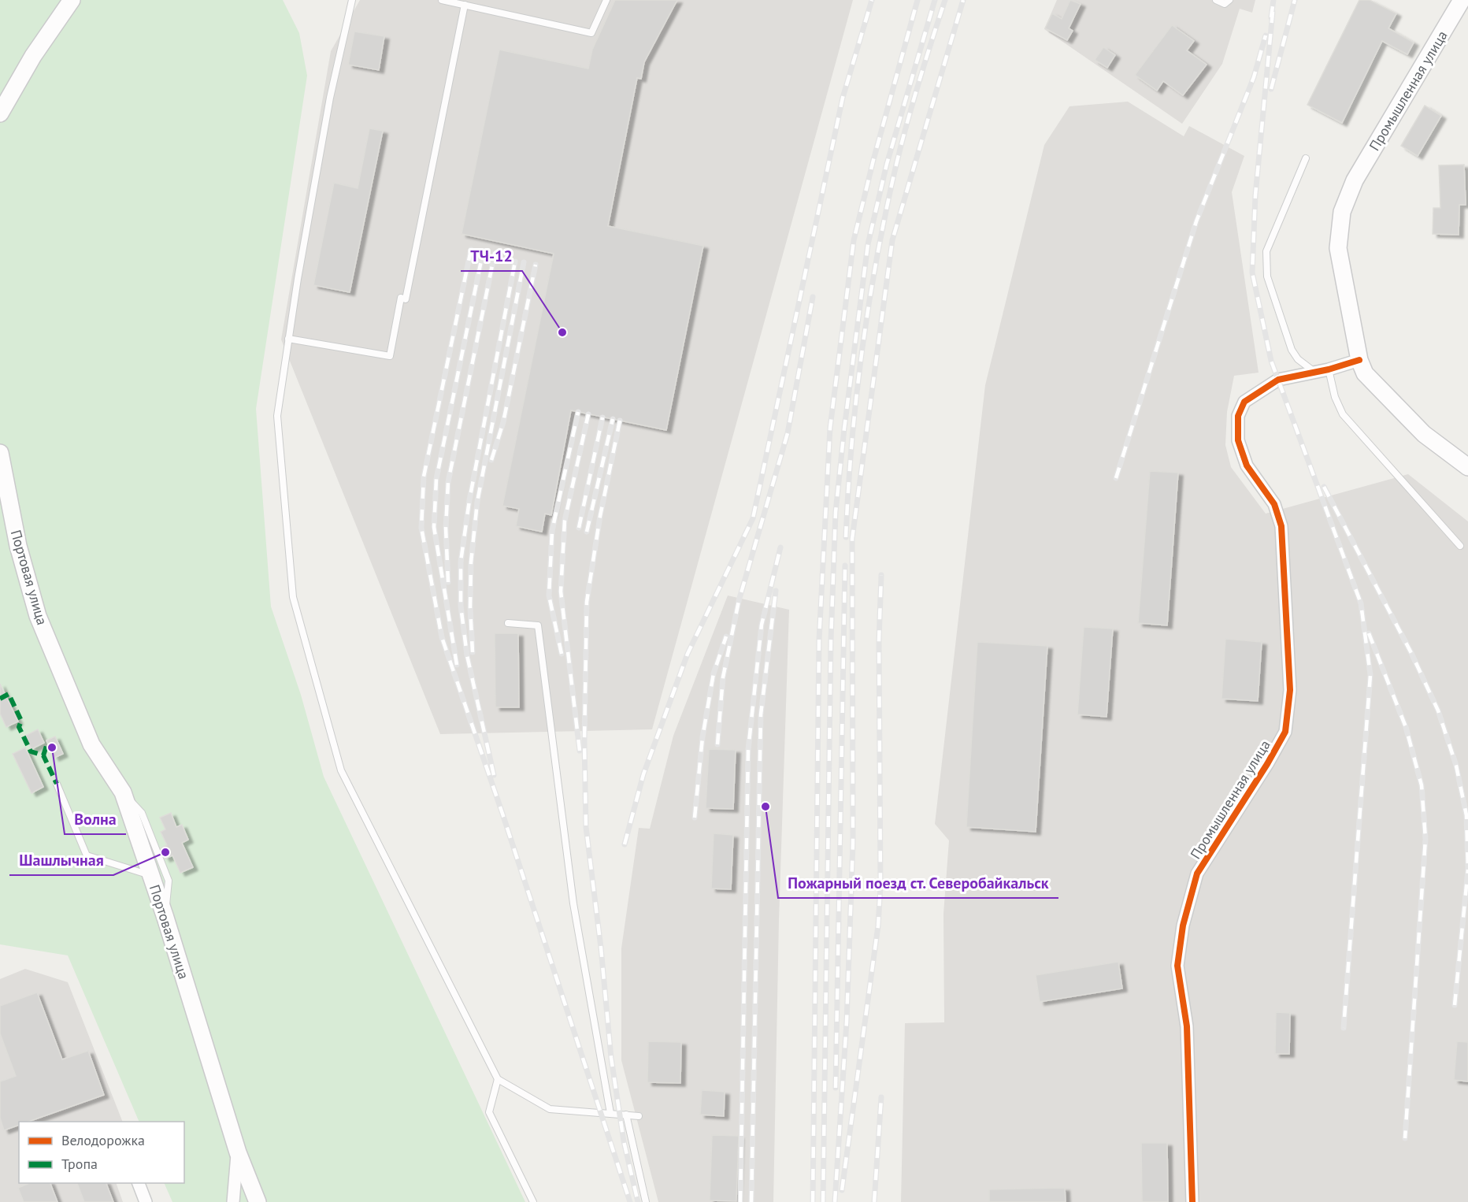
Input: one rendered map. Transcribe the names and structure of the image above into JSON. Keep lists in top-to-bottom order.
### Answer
{
  "streets": {
    "main road": ["Промышленная улица", "Портовая улица"]
  },
  "places": [
    "ТЧ-12",
    "Волна",
    "Пожарный поезд ст. Северобайкальск",
    "Шашлычная"
  ],
  "legend": ["Велодорожка", "Тропа"]
}
